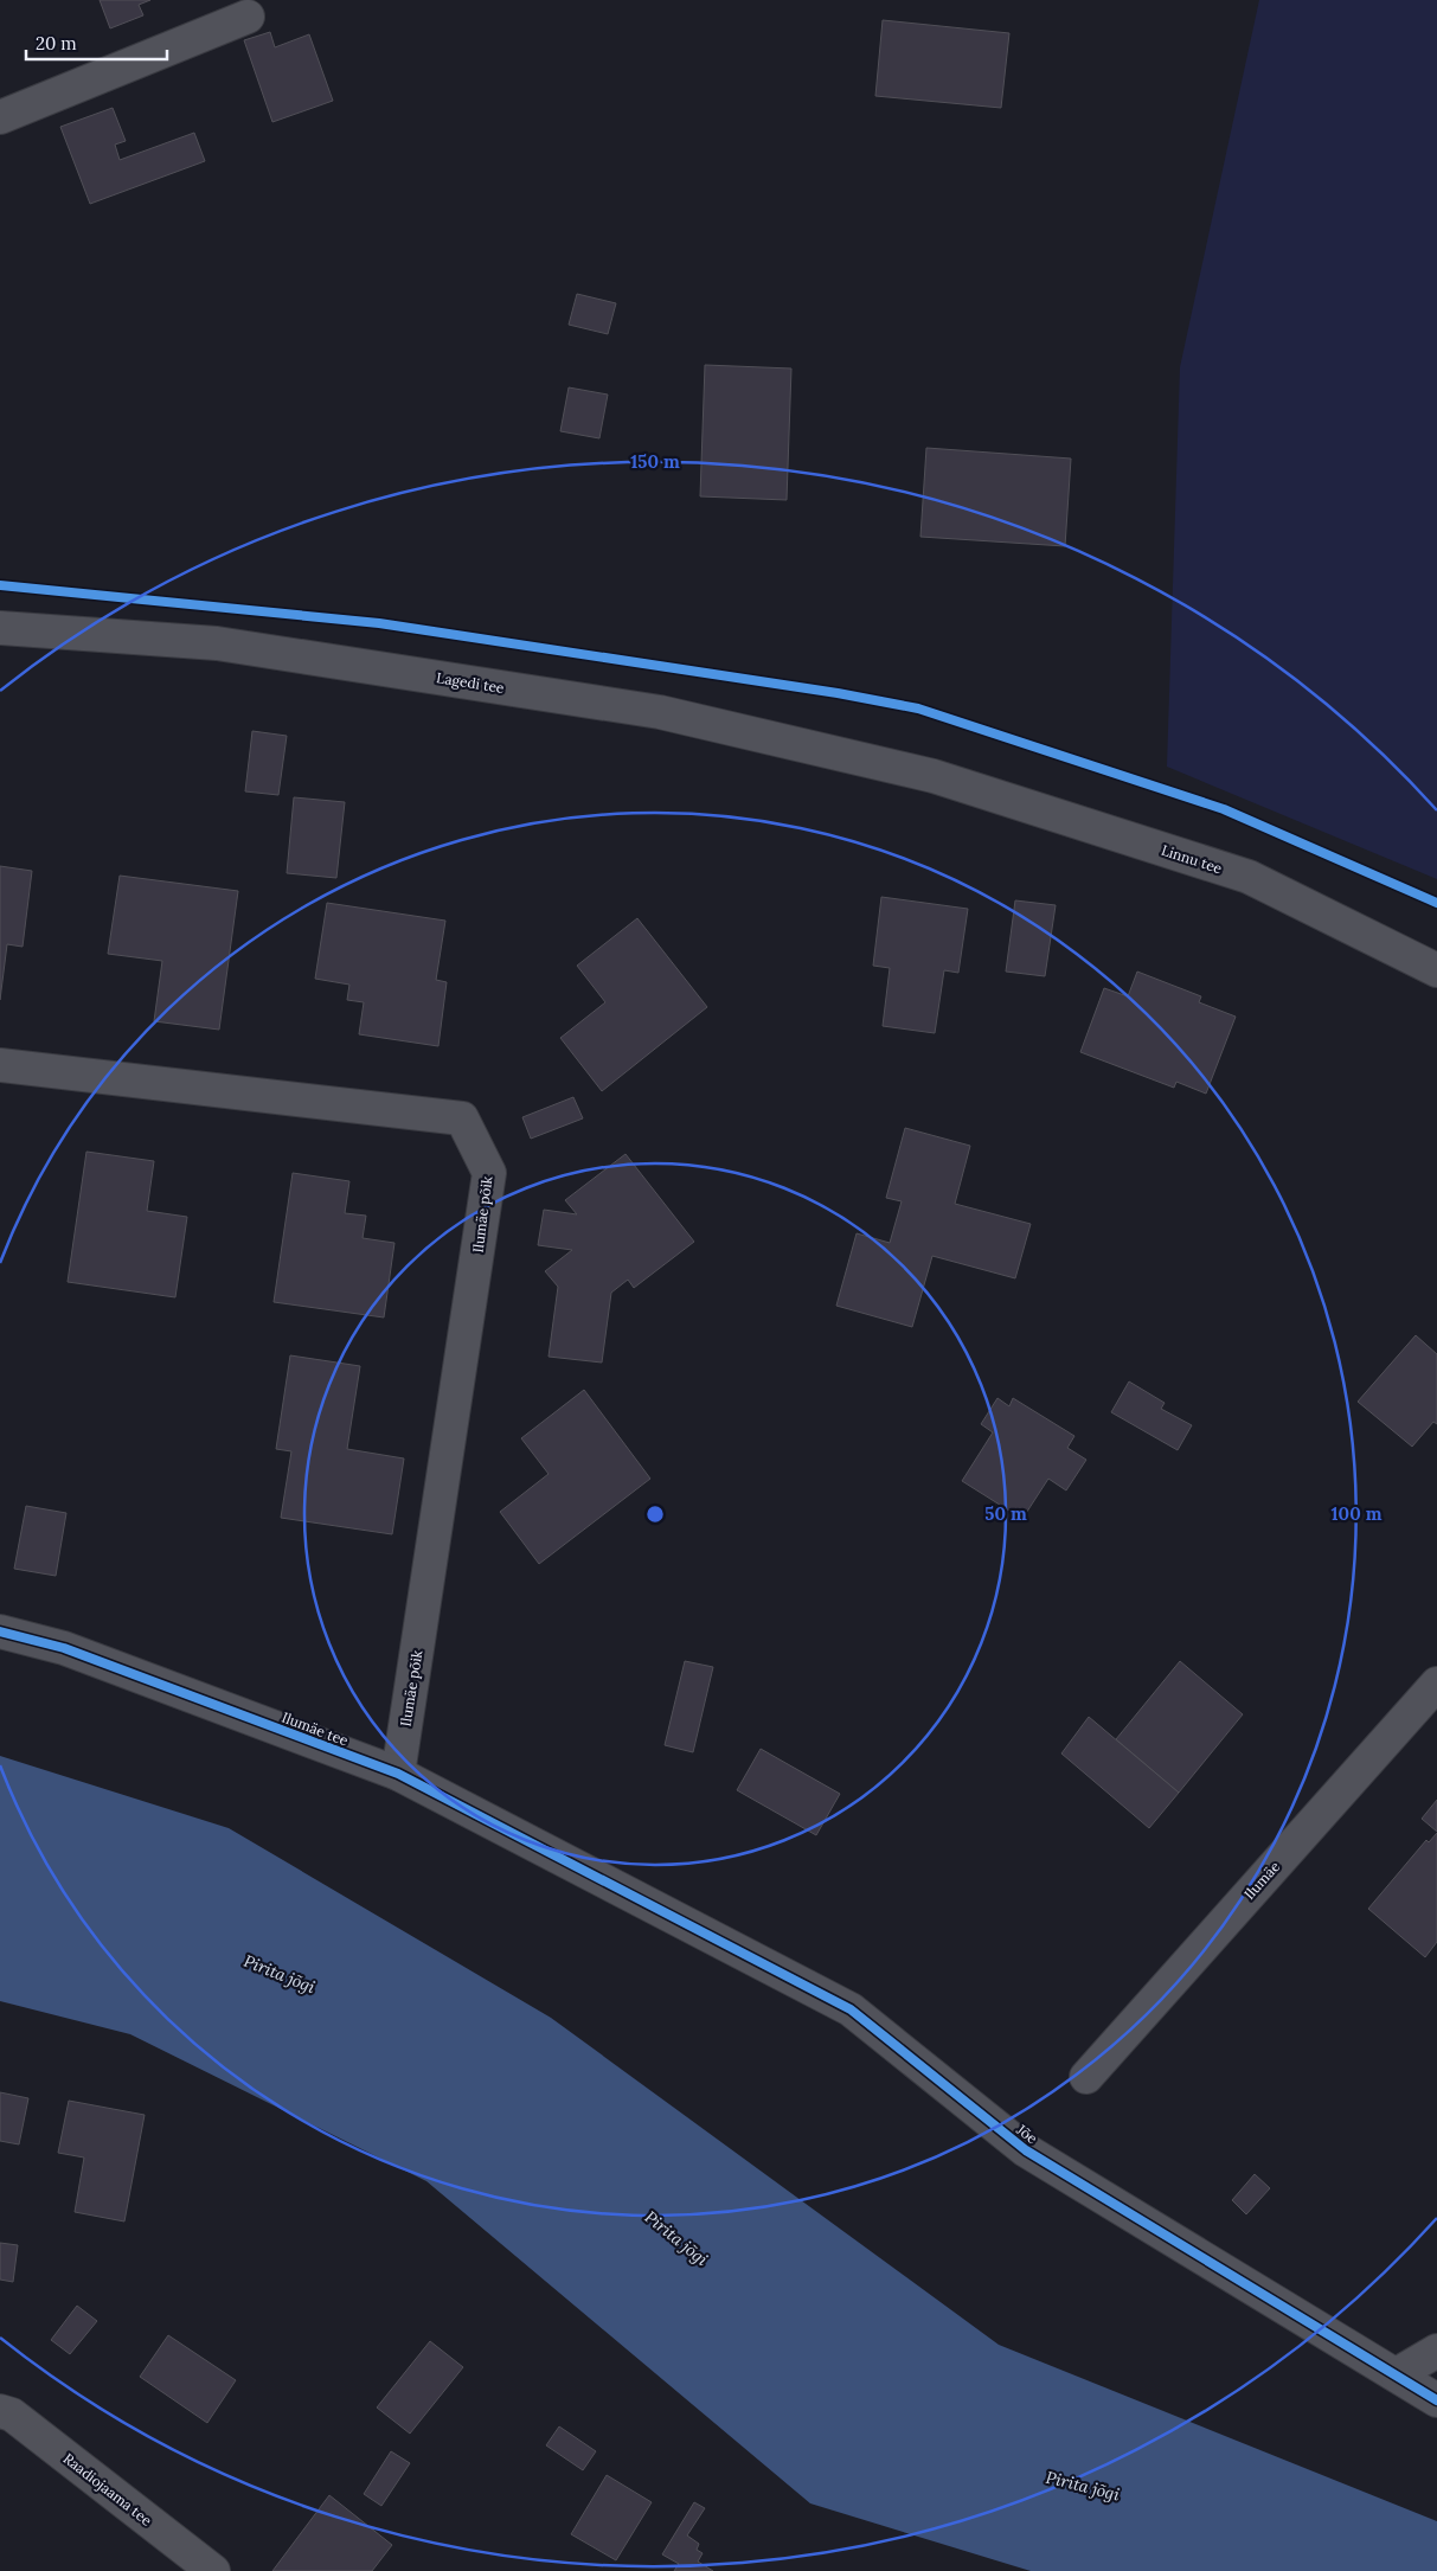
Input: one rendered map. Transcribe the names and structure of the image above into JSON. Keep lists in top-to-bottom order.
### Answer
{
  "streets": {
    "street": [
      "Lagedi tee",
      "Linnu tee",
      "Ilumäe põik",
      "Ilumäe tee",
      "Ilumäe",
      "Jõe",
      "Raadiojaama tee"
    ]
  },
  "crossings": [
    ["Lagedi tee", "Linnu tee"],
    ["Ilumäe põik", "Ilumäe tee"],
    ["Ilumäe tee", "Jõe"]
  ],
  "water": ["Pirita jõgi"],
  "scale_bar": "20 m",
  "rings": ["150 m", "50 m", "100 m"]
}
